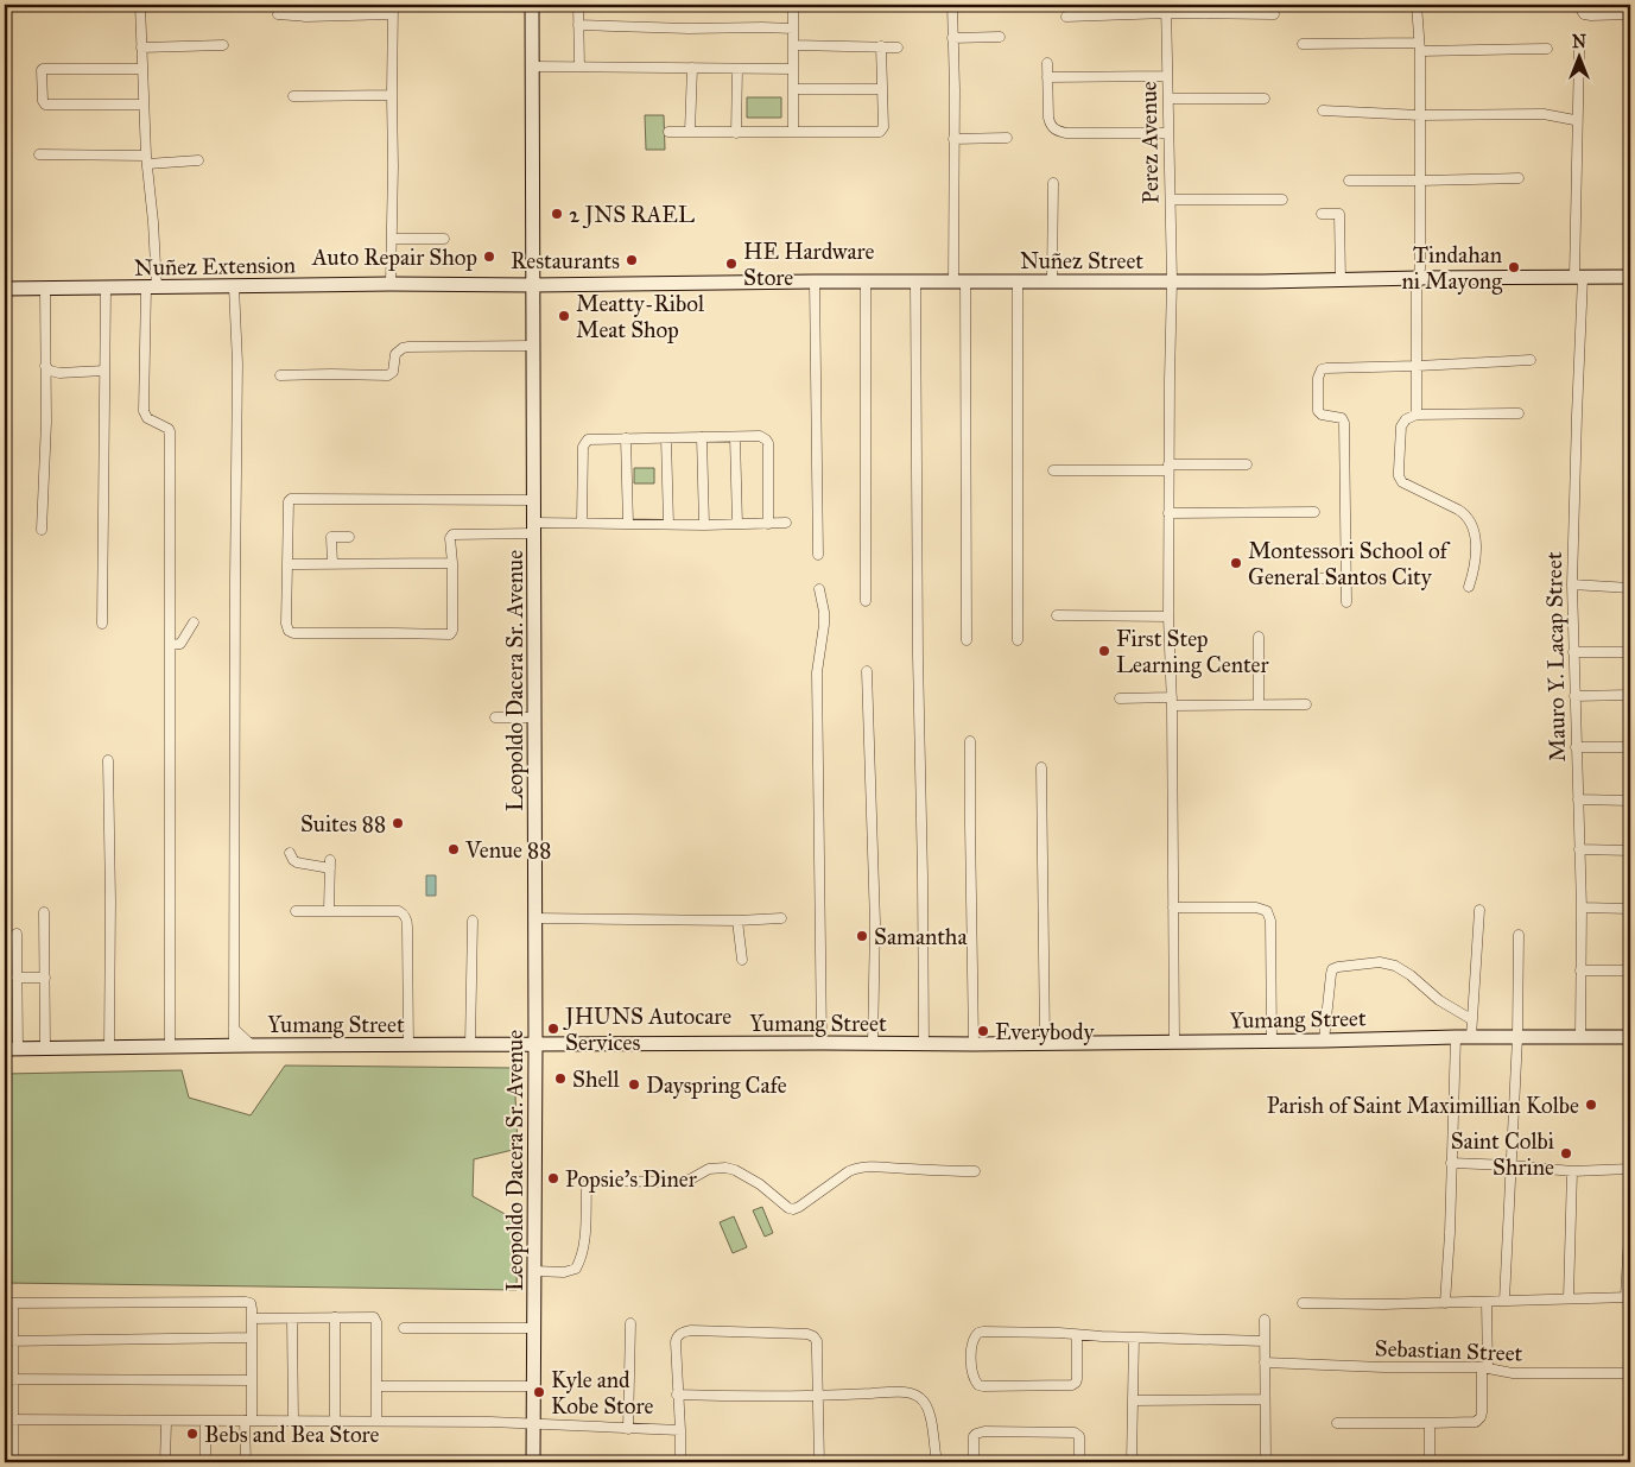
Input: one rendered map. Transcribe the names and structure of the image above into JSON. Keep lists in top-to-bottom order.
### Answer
{
  "streets": {
    "main road": [
      "Nuñez Street",
      "Nuñez Extension",
      "Leopoldo Dacera Sr. Avenue",
      "Yumang Street"
    ],
    "street": ["Perez Avenue", "Mauro Y. Lacap Street", "Sebastian Street"]
  },
  "crossings": [
    ["Perez Avenue", "Nuñez Street"],
    ["Perez Avenue", "Yumang Street"],
    ["Nuñez Street", "Nuñez Extension"],
    ["Nuñez Street", "Mauro Y. Lacap Street"],
    ["Nuñez Street", "Leopoldo Dacera Sr. Avenue"],
    ["Nuñez Extension", "Leopoldo Dacera Sr. Avenue"],
    ["Mauro Y. Lacap Street", "Yumang Street"],
    ["Leopoldo Dacera Sr. Avenue", "Yumang Street"]
  ],
  "places": [
    "2 JNS RAEL",
    "Auto Repair Shop",
    "Restaurants",
    "HE Hardware Store",
    "Tindahan ni Mayong",
    "Meatty-Ribol Meat Shop",
    "Montessori School of General Santos City",
    "First Step Learning Center",
    "Suites 88",
    "Venue 88",
    "Samantha",
    "JHUNS Autocare Services",
    "Everybody",
    "Shell",
    "Dayspring Cafe",
    "Parish of Saint Maximillian Kolbe",
    "Saint Colbi Shrine",
    "Popsie's Diner",
    "Kyle and Kobe Store",
    "Bebs and Bea Store"
  ],
  "north": "top"
}
